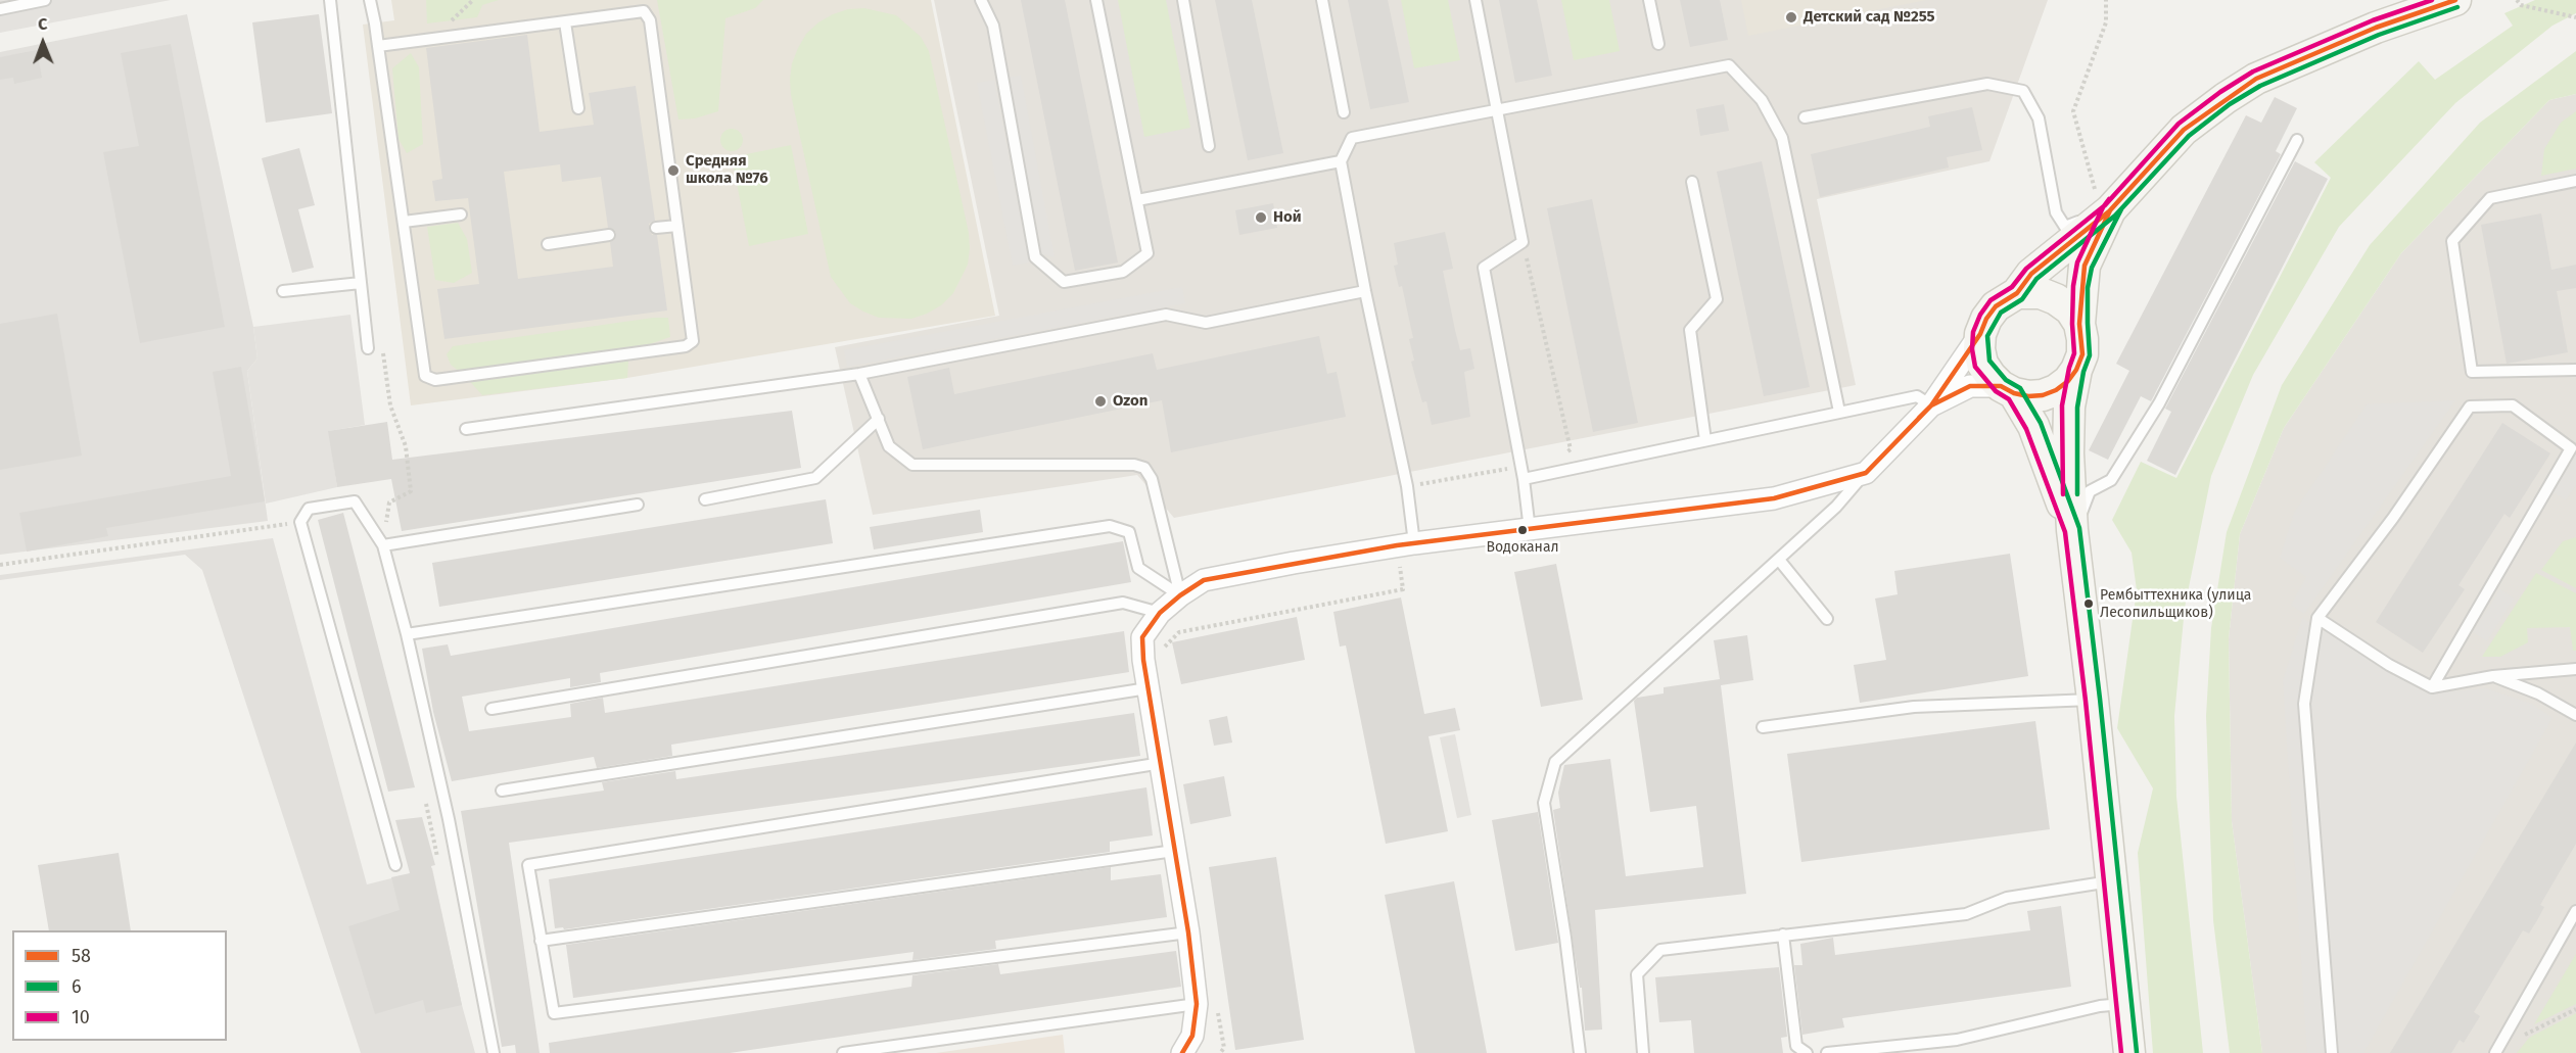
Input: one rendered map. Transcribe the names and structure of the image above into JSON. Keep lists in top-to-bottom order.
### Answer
{
  "places": [
    "Детский сад №255",
    "Средняя школа №76",
    "Ной",
    "Ozon",
    "Водоканал",
    "Рембыттехника (улица Лесопильщиков)"
  ],
  "lines": ["transit line 58", "transit line 10", "transit line 6"],
  "legend": ["58", "6", "10"],
  "north": "top"
}
